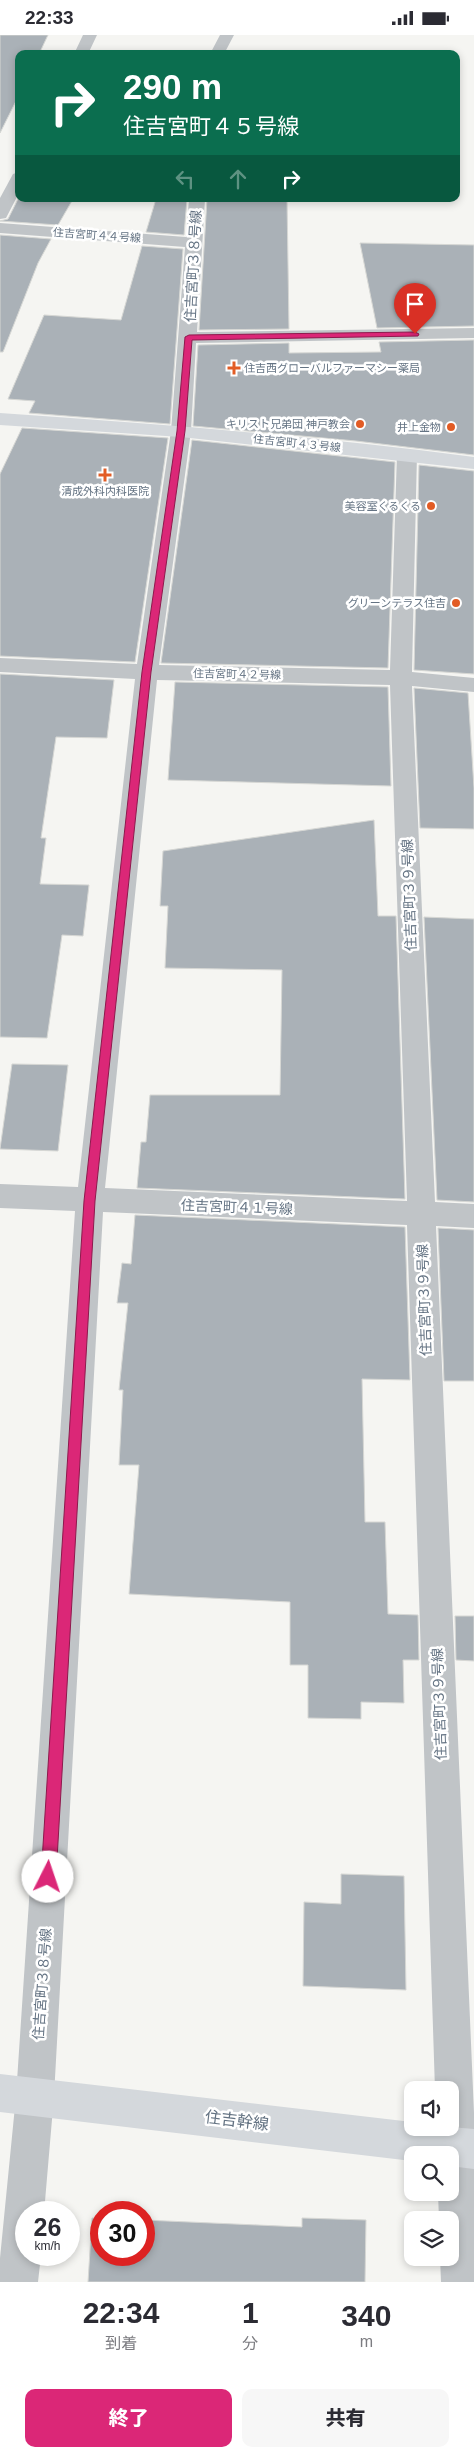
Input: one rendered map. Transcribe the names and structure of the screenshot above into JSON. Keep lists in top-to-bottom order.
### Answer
{
  "streets": {
    "street": [
      "住吉宮町４４号線",
      "住吉宮町３８号線",
      "住吉宮町４３号線",
      "住吉宮町４２号線",
      "住吉宮町３９号線",
      "住吉宮町４１号線",
      "住吉幹線"
    ]
  },
  "crossings": [
    ["住吉宮町４４号線", "住吉宮町３８号線"],
    ["住吉宮町３８号線", "住吉宮町４３号線"],
    ["住吉宮町３８号線", "住吉宮町４２号線"],
    ["住吉宮町３８号線", "住吉宮町４１号線"],
    ["住吉宮町３８号線", "住吉幹線"],
    ["住吉宮町４３号線", "住吉宮町３９号線"],
    ["住吉宮町４２号線", "住吉宮町３９号線"],
    ["住吉宮町３９号線", "住吉宮町４１号線"],
    ["住吉宮町３９号線", "住吉幹線"]
  ],
  "places": {
    "health": ["住吉西グローバルファーマシー薬局", "清成外科内科医院"],
    "other": [
      "キリスト兄弟団 神戸教会",
      "井上金物",
      "美容室くるくる",
      "グリーンテラス住吉"
    ]
  },
  "page": {
    "status": "22:33",
    "turn": ["290 m", "住吉宮町４５号線"],
    "speed": "26 km/h",
    "limit": "30",
    "eta": [
      "22:34",
      "到着",
      "1",
      "分",
      "340",
      "m"
    ],
    "buttons": ["終了", "共有"]
  }
}
